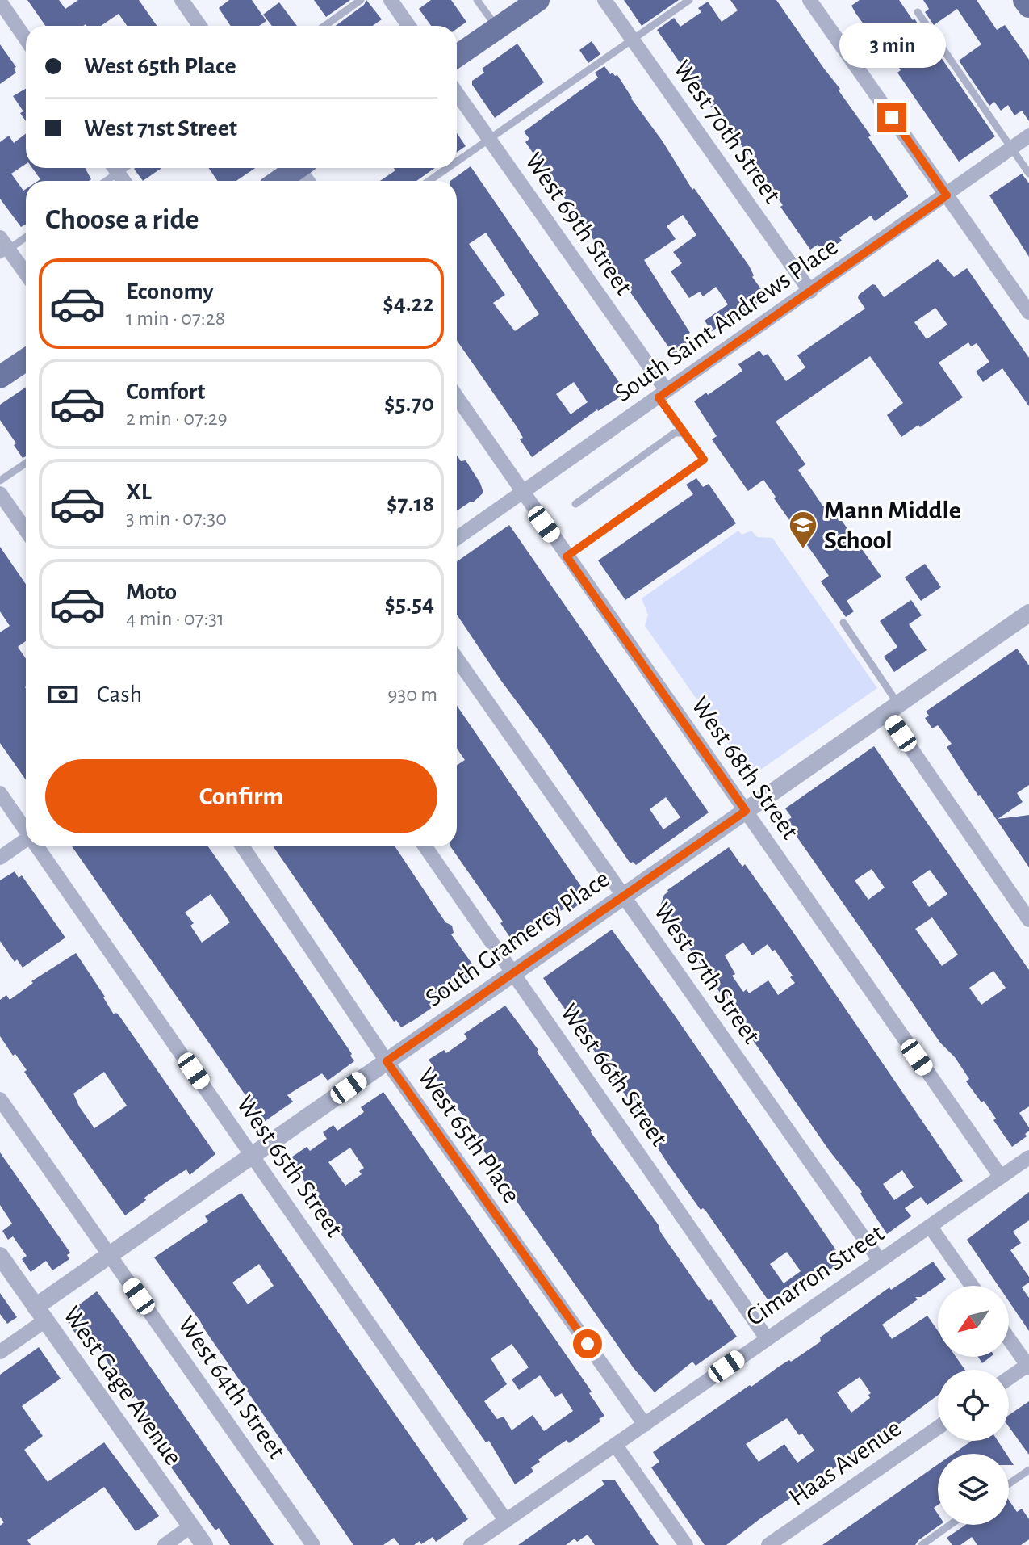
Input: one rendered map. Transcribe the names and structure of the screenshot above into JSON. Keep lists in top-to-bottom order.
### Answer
{
  "streets": {
    "street": [
      "West 70th Street",
      "West 69th Street",
      "South Saint Andrews Place",
      "West 68th Street",
      "South Gramercy Place",
      "West 67th Street",
      "West 66th Street",
      "West 65th Place",
      "West 65th Street",
      "Cimarron Street",
      "West Gage Avenue",
      "West 64th Street",
      "Haas Avenue"
    ]
  },
  "crossings": [
    ["West 70th Street", "South Saint Andrews Place"],
    ["West 69th Street", "South Saint Andrews Place"],
    ["South Saint Andrews Place", "West 68th Street"],
    ["West 68th Street", "South Gramercy Place"],
    ["West 68th Street", "Cimarron Street"],
    ["South Gramercy Place", "West 67th Street"],
    ["South Gramercy Place", "West 66th Street"],
    ["South Gramercy Place", "West 65th Place"],
    ["South Gramercy Place", "West 65th Street"],
    ["South Gramercy Place", "West Gage Avenue"],
    ["South Gramercy Place", "West 64th Street"],
    ["West 67th Street", "Cimarron Street"],
    ["West 66th Street", "Cimarron Street"],
    ["West 65th Place", "Cimarron Street"],
    ["West 65th Street", "Cimarron Street"]
  ],
  "places": {
    "school or university": ["Mann Middle School"]
  },
  "north": "bottom left",
  "page": {
    "bubble": "3 min",
    "banner": ["West 65th Place", "West 71st Street"],
    "heading": "Choose a ride",
    "list": [
      {
        "name": "Economy",
        "note": "1 min · 07:28",
        "value": "$4.22"
      },
      {
        "name": "Comfort",
        "note": "2 min · 07:29",
        "value": "$5.70"
      },
      {
        "name": "XL",
        "note": "3 min · 07:30",
        "value": "$7.18"
      },
      {
        "name": "Moto",
        "note": "4 min · 07:31",
        "value": "$5.54"
      }
    ],
    "pay": ["Cash", "930 m"],
    "buttons": "Confirm"
  }
}
